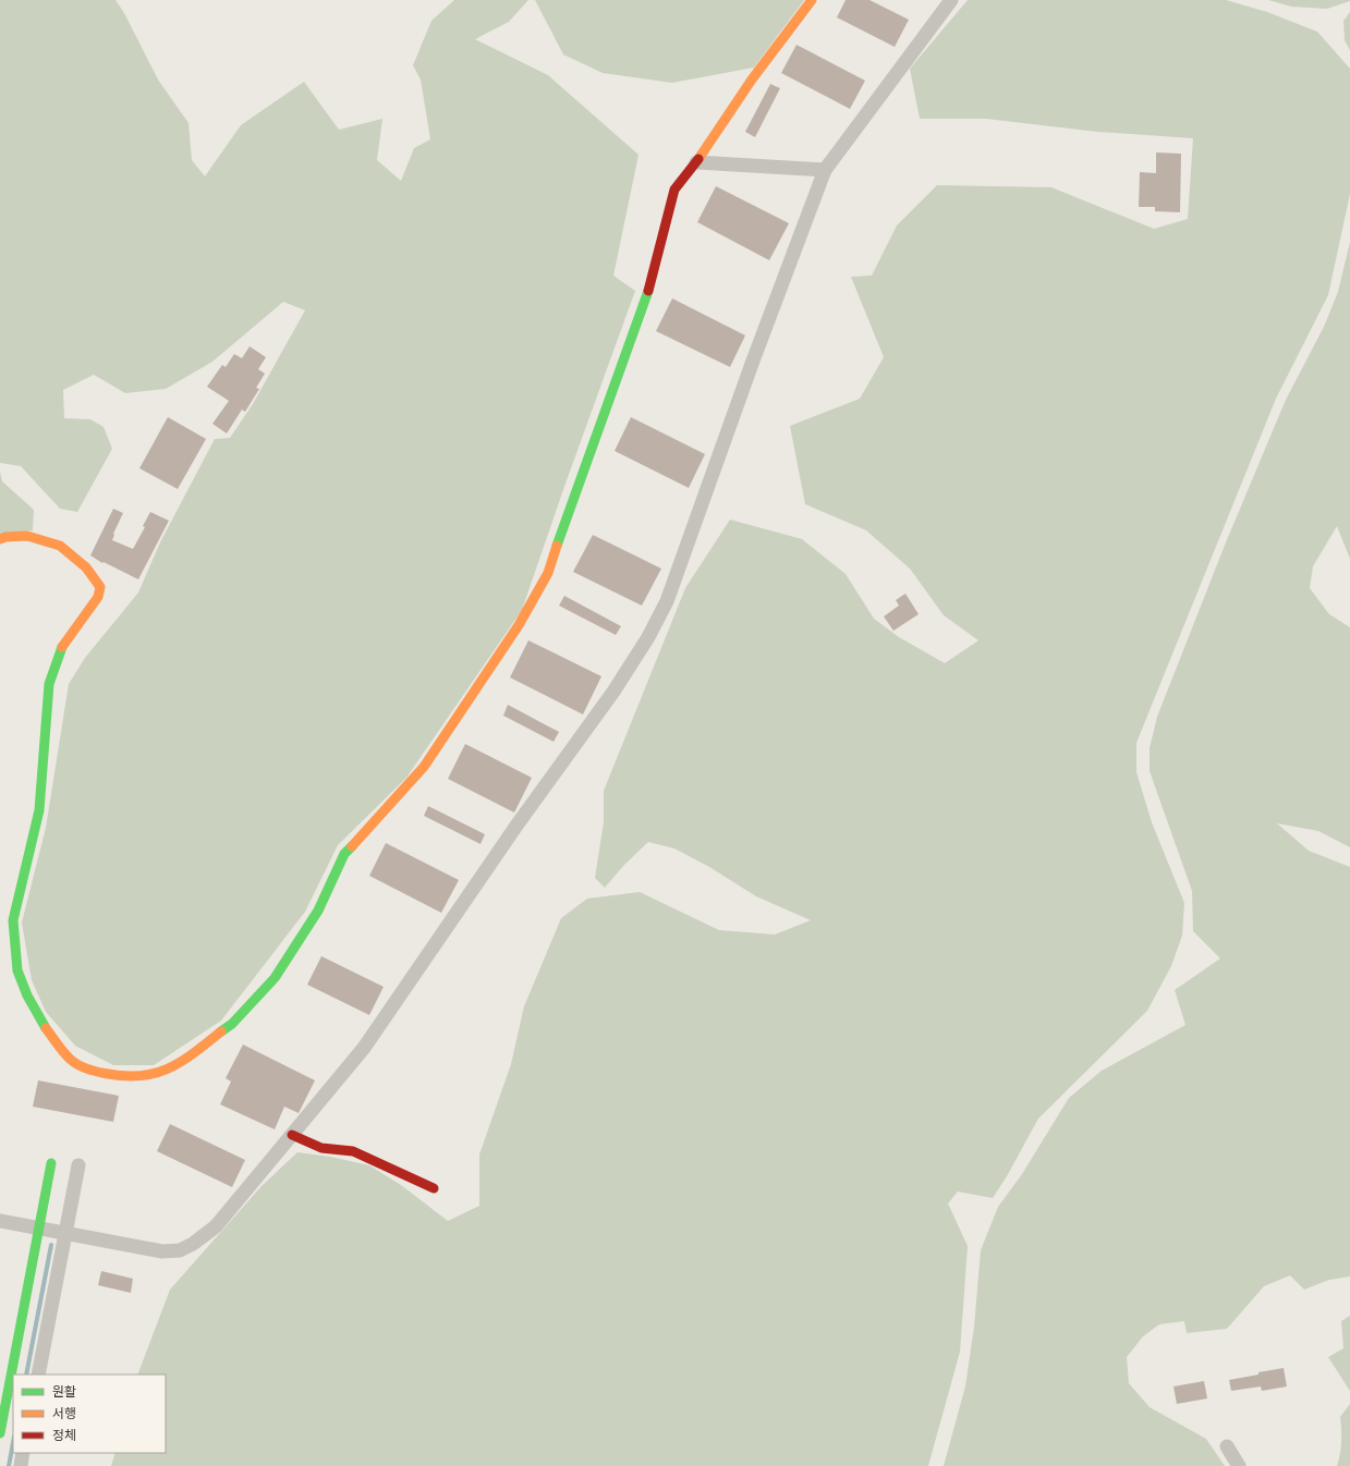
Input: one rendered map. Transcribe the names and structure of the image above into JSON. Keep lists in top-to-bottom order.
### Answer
{
  "legend": ["원활", "서행", "정체"]
}
